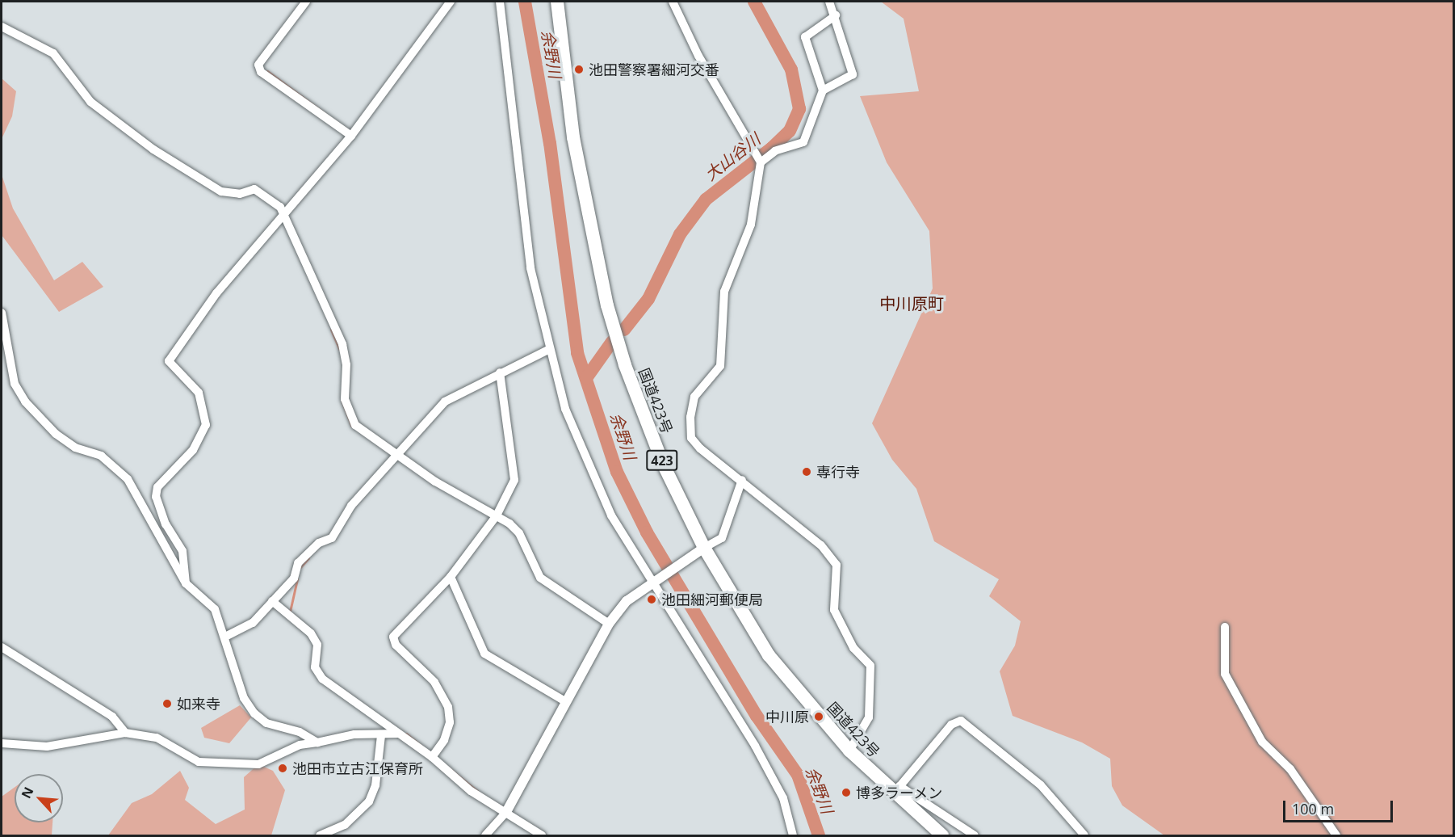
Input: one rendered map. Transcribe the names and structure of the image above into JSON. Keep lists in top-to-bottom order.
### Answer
{
  "streets": {
    "highway": ["国道423号", "423"]
  },
  "districts": ["中川原町"],
  "water": ["余野川", "大山谷川"],
  "places": [
    "池田警察署細河交番",
    "専行寺",
    "池田細河郵便局",
    "如来寺",
    "中川原",
    "池田市立古江保育所",
    "博多ラーメン"
  ],
  "scale_bar": "100 m",
  "north": "top left"
}
